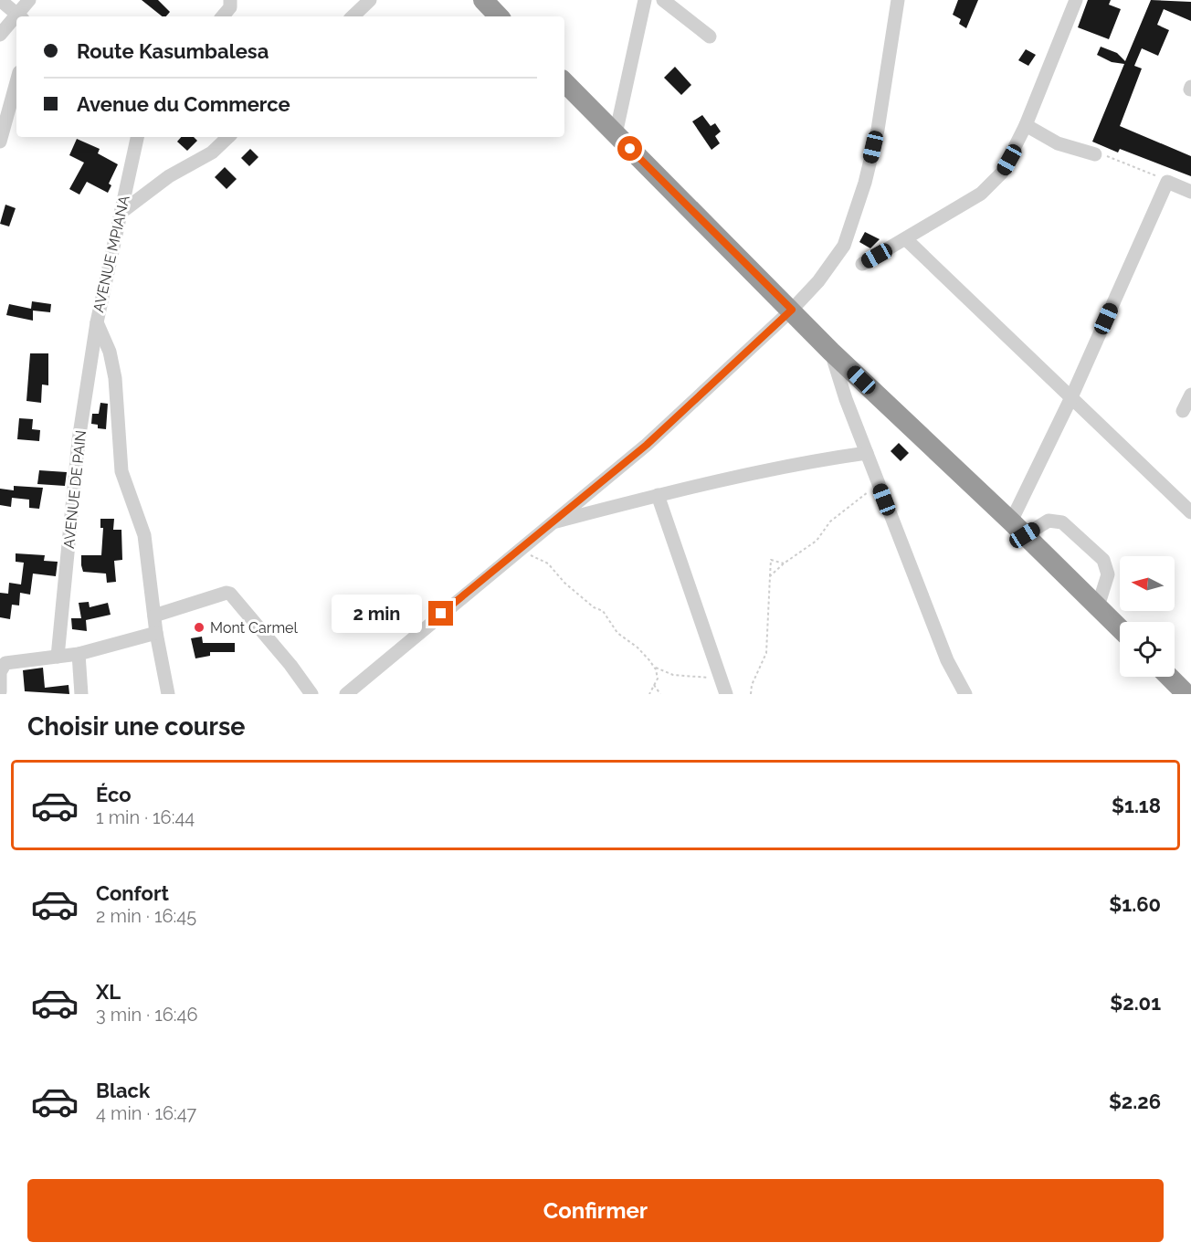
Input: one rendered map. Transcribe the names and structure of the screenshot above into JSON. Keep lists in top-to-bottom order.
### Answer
{
  "streets": {
    "street": ["AVENUE MPIANA", "AVENUE DE PAIN"]
  },
  "crossings": [
    ["AVENUE MPIANA", "AVENUE DE PAIN"]
  ],
  "places": ["Mont Carmel"],
  "north": "left",
  "page": {
    "banner": ["Route Kasumbalesa", "Avenue du Commerce"],
    "bubble": "2 min",
    "heading": "Choisir une course",
    "list": [
      {
        "name": "Éco",
        "note": "1 min · 16:44",
        "value": "$1.18"
      },
      {
        "name": "Confort",
        "note": "2 min · 16:45",
        "value": "$1.60"
      },
      {
        "name": "XL",
        "note": "3 min · 16:46",
        "value": "$2.01"
      },
      {
        "name": "Black",
        "note": "4 min · 16:47",
        "value": "$2.26"
      }
    ],
    "buttons": "Confirmer"
  }
}
